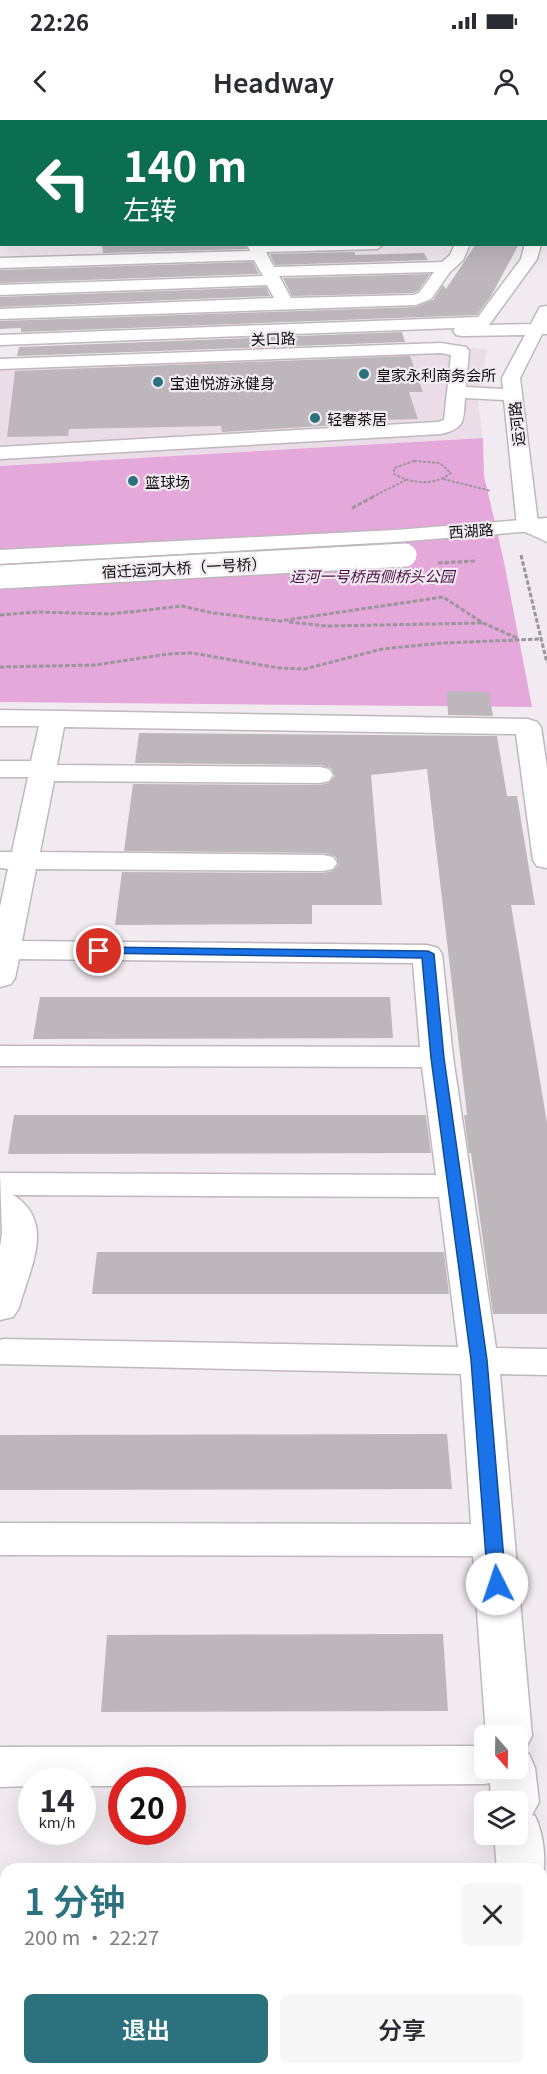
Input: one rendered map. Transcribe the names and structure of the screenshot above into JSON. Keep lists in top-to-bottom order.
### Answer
{
  "streets": {
    "street": [
      "关口路",
      "运河路",
      "西湖路",
      "宿迁运河大桥（一号桥）"
    ]
  },
  "crossings": [
    ["关口路", "运河路"],
    ["运河路", "西湖路"],
    ["西湖路", "宿迁运河大桥（一号桥）"]
  ],
  "parks": ["运河一号桥西侧桥头公园"],
  "places": [
    "皇家永利商务会所",
    "宝迪悦游泳健身",
    "轻奢茶居",
    "篮球场"
  ],
  "north": "bottom",
  "page": {
    "status": "22:26",
    "header": "Headway",
    "turn": ["140 m", "左转"],
    "speed": "14 km/h",
    "limit": "20",
    "heading": ["1 分钟", "200 m · 22:27"],
    "buttons": ["退出", "分享"]
  }
}
